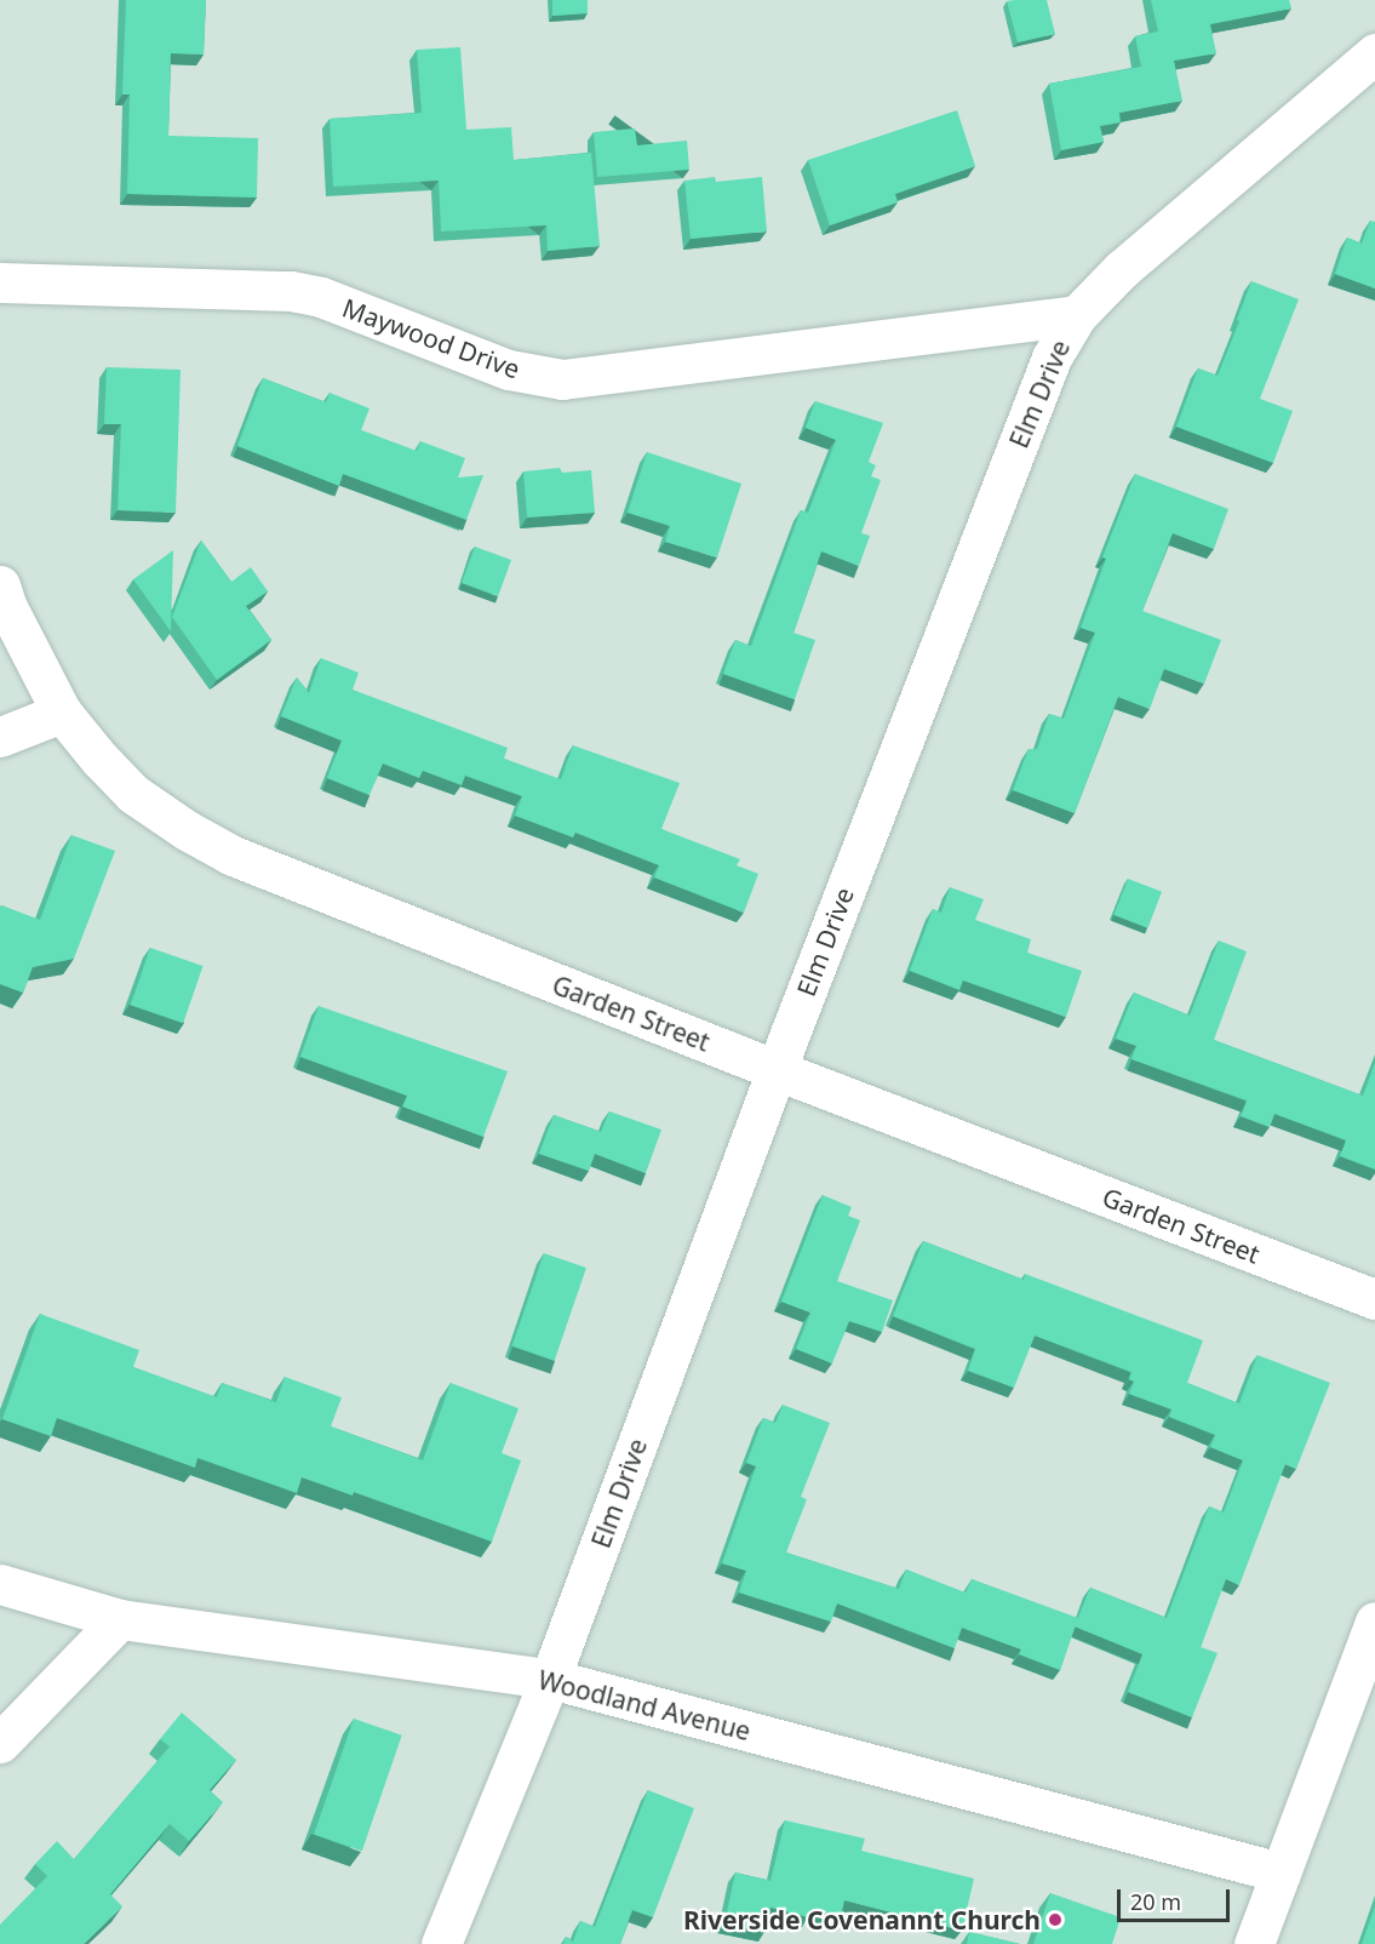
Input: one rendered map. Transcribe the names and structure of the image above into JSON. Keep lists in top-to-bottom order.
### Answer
{
  "streets": {
    "street": [
      "Maywood Drive",
      "Elm Drive",
      "Garden Street",
      "Woodland Avenue"
    ]
  },
  "crossings": [
    ["Maywood Drive", "Elm Drive"],
    ["Elm Drive", "Garden Street"],
    ["Elm Drive", "Woodland Avenue"]
  ],
  "places": ["Riverside Covenannt Church"],
  "scale_bar": "20 m"
}
